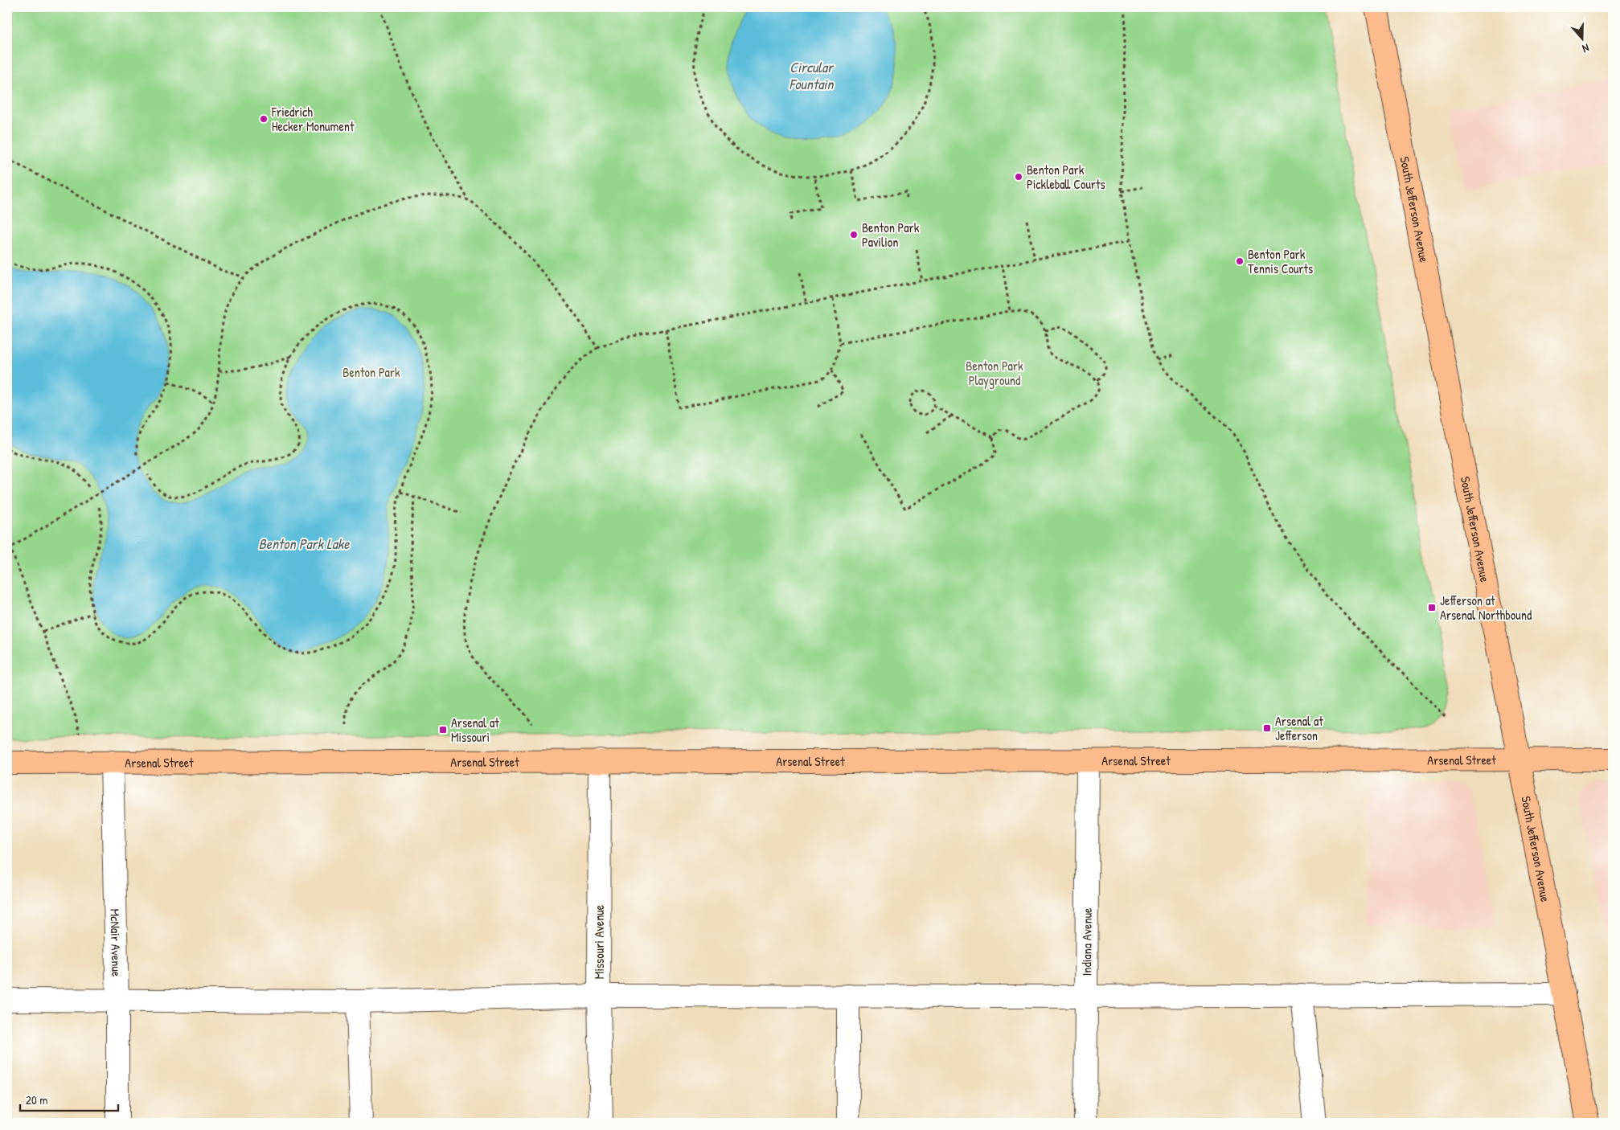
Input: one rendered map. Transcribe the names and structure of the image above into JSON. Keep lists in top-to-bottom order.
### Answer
{
  "streets": {
    "main road": ["South Jefferson Avenue", "Arsenal Street"],
    "street": ["Indiana Avenue", "Missouri Avenue", "McNair Avenue"]
  },
  "crossings": [
    ["South Jefferson Avenue", "Arsenal Street"],
    ["Arsenal Street", "Indiana Avenue"],
    ["Arsenal Street", "Missouri Avenue"],
    ["Arsenal Street", "McNair Avenue"]
  ],
  "water": ["Circular Fountain", "Benton Park Lake"],
  "parks": ["Benton Park Playground", "Benton Park"],
  "places": {
    "other": [
      "Friedrich Hecker Monument",
      "Benton Park Pickleball Courts",
      "Benton Park Pavilion",
      "Benton Park Tennis Courts"
    ],
    "transit": ["Jefferson at Arsenal Northbound", "Arsenal at Jefferson", "Arsenal at Missouri"]
  },
  "scale_bar": "20 m",
  "north": "bottom"
}
